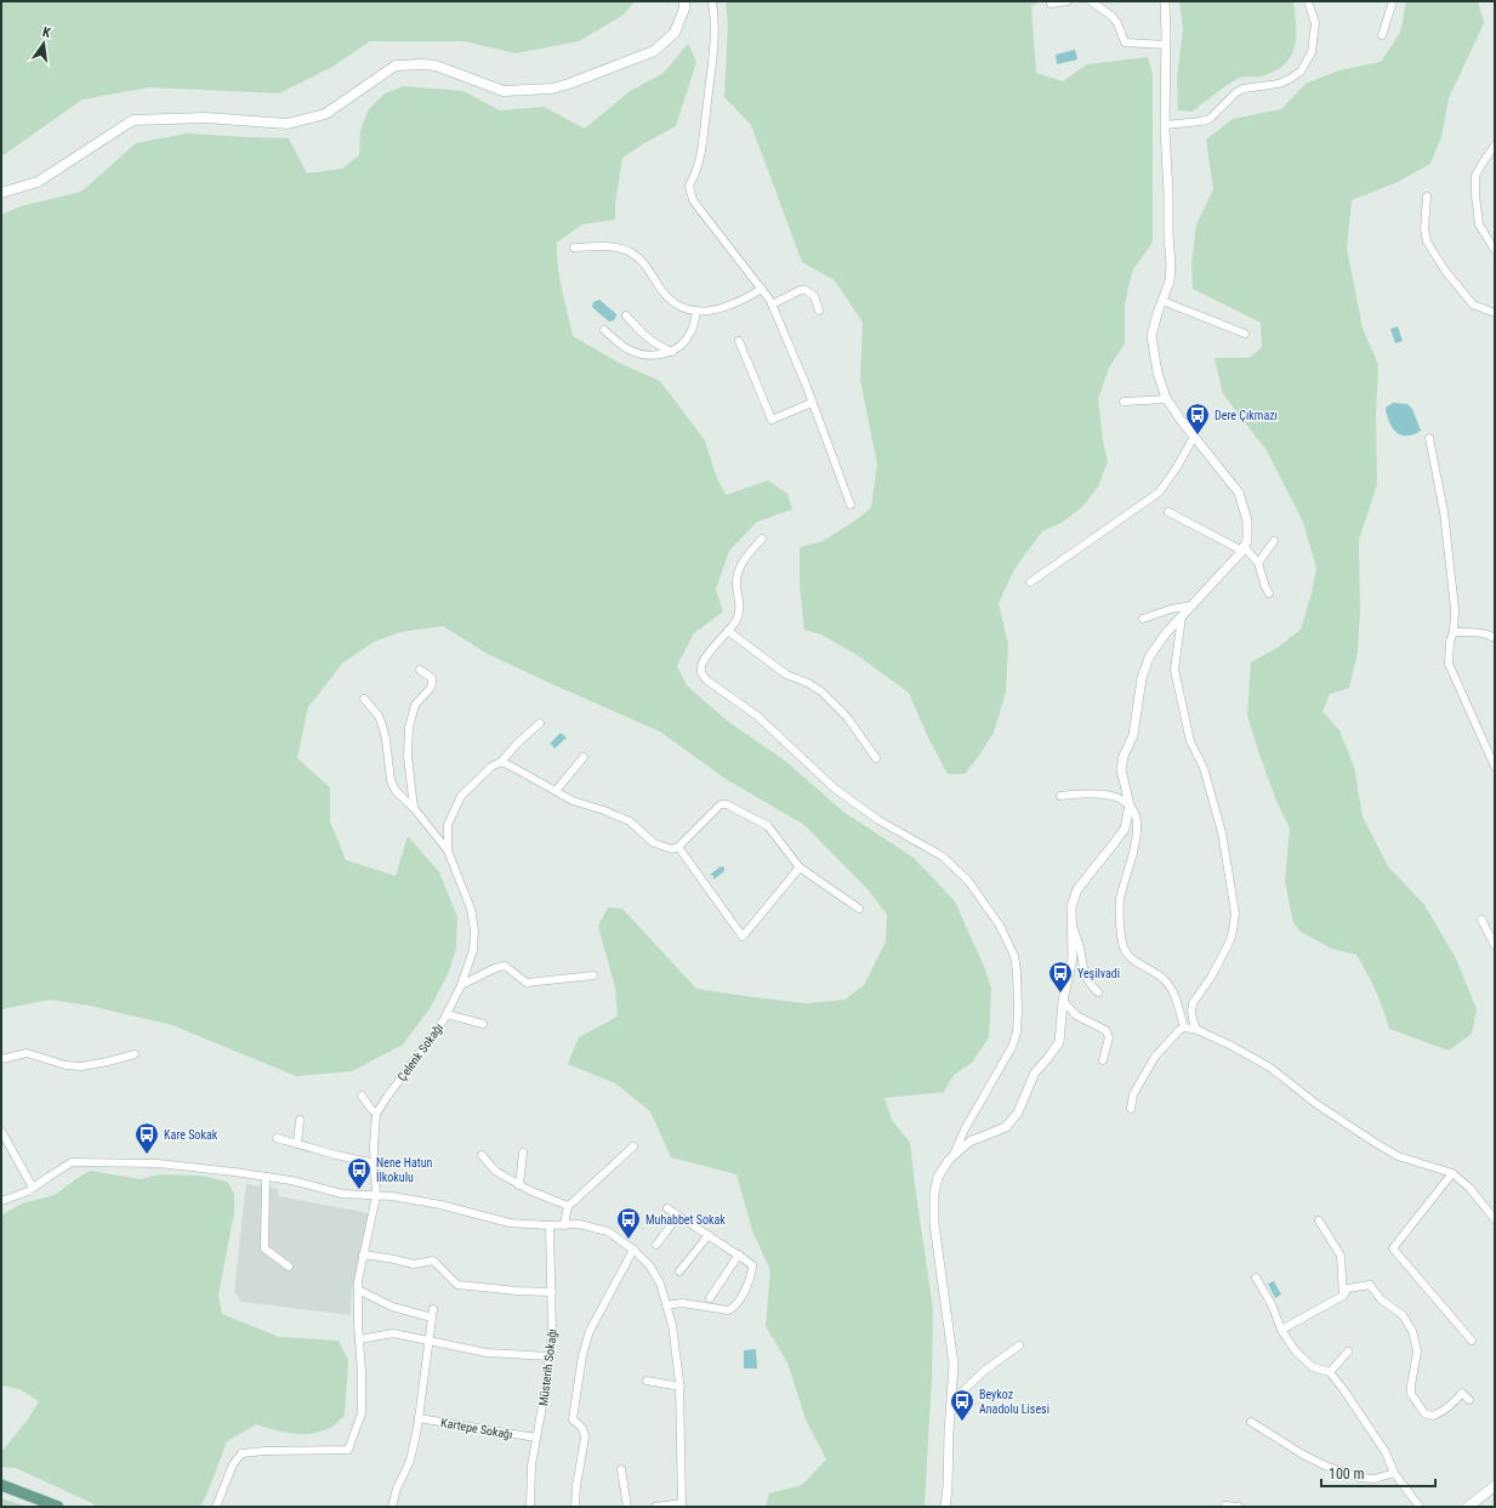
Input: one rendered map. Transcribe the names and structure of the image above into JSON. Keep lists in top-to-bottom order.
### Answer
{
  "streets": {
    "street": ["Çelenk Sokağı", "Müsterih Sokağı", "Kartepe Sokağı"]
  },
  "crossings": [
    ["Müsterih Sokağı", "Kartepe Sokağı"]
  ],
  "places": {
    "bus stop": [
      "Dere Çıkmazı",
      "Yeşilvadi",
      "Kare Sokak",
      "Nene Hatun İlkokulu",
      "Muhabbet Sokak",
      "Beykoz Anadolu Lisesi"
    ]
  },
  "scale_bar": "100 m",
  "north": "top"
}
